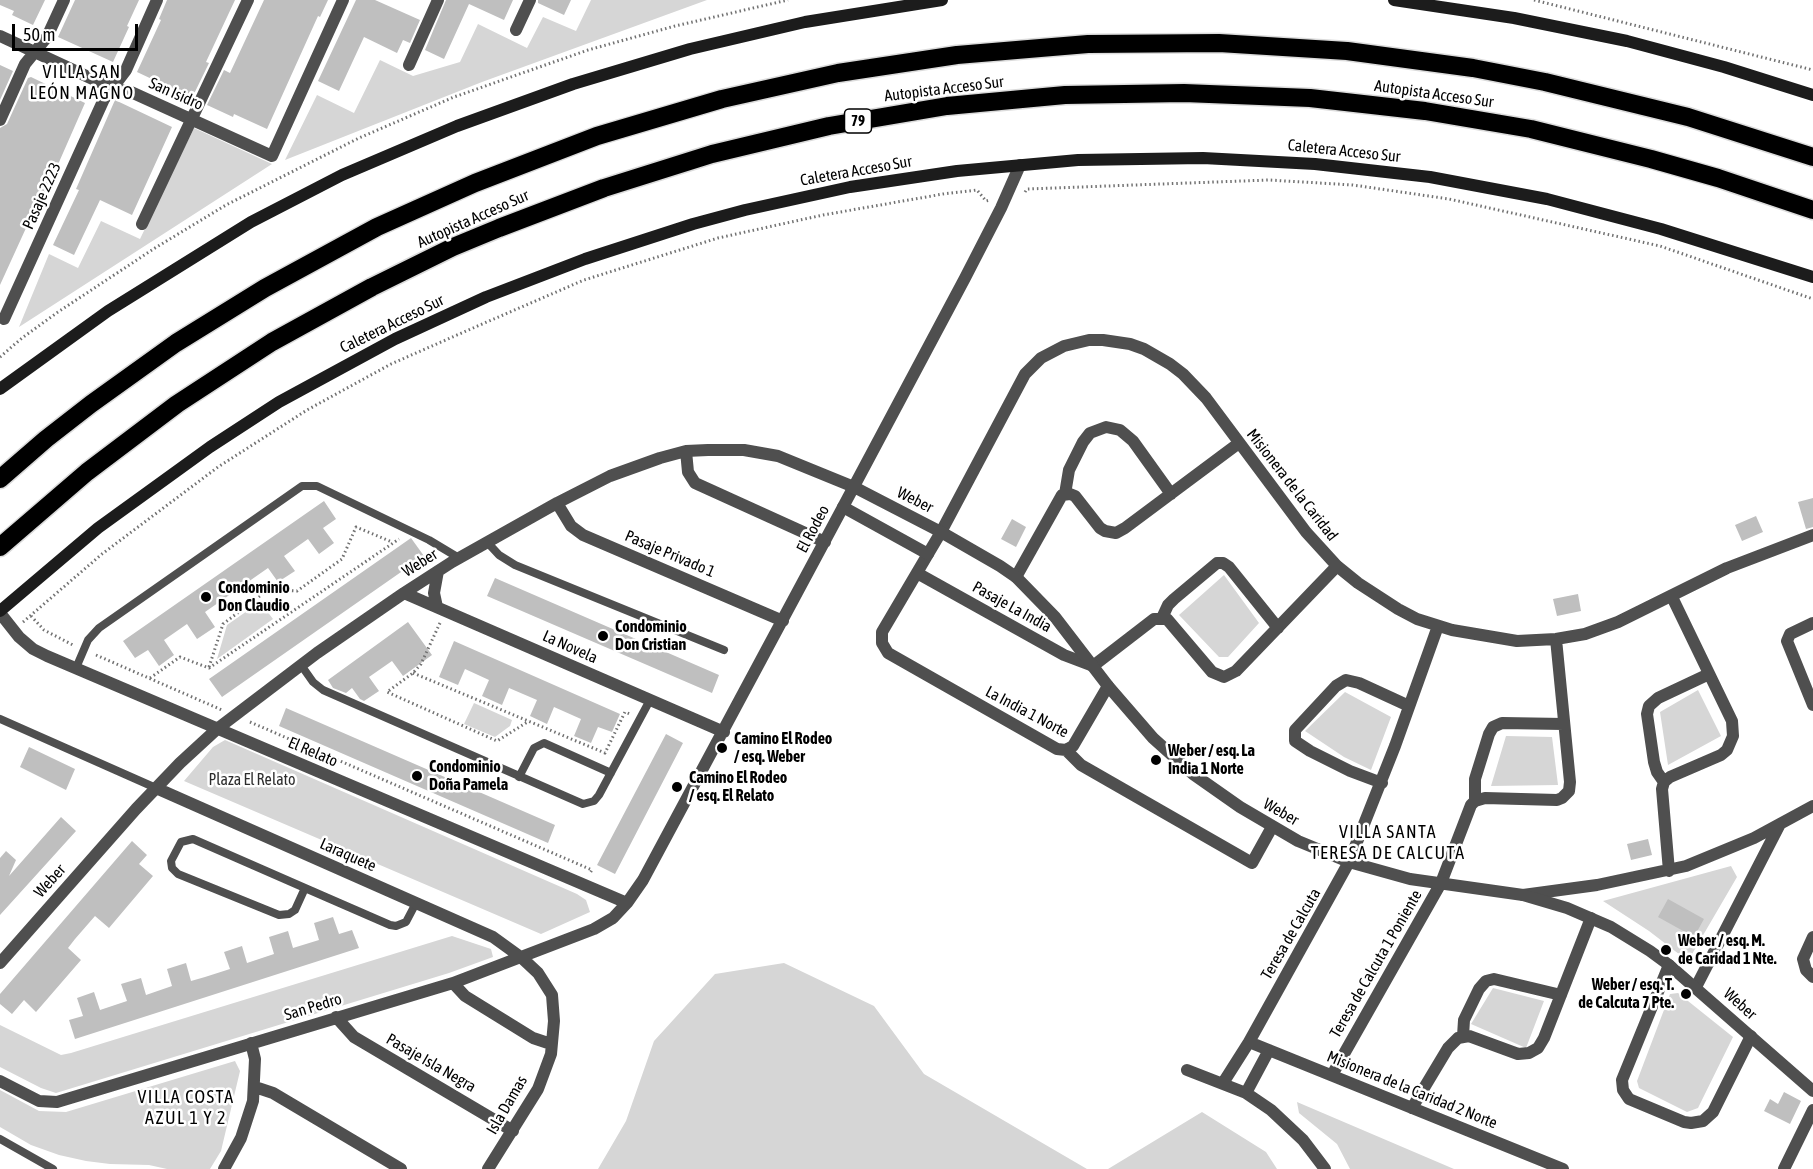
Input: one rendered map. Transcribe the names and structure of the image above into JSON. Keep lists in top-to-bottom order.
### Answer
{
  "streets": {
    "highway": ["Autopista Acceso Sur", "79"],
    "main road": ["Caletera Acceso Sur"],
    "street": [
      "San Isidro",
      "Pasaje 2223",
      "Misionera de la Caridad",
      "Weber",
      "El Rodeo",
      "Pasaje Privado 1",
      "Pasaje La India",
      "La Novela",
      "La India 1 Norte",
      "El Relato",
      "Laraquete",
      "Teresa de Calcuta",
      "Teresa de Calcuta 1 Poniente",
      "San Pedro",
      "Pasaje Isla Negra",
      "Misionera de la Caridad 2 Norte",
      "Isla Damas"
    ]
  },
  "crossings": [
    ["San Isidro", "Pasaje 2223"],
    ["Caletera Acceso Sur", "El Rodeo"],
    ["Caletera Acceso Sur", "El Relato"],
    ["Misionera de la Caridad", "Weber"],
    ["Misionera de la Caridad", "Pasaje La India"],
    ["Misionera de la Caridad", "La India 1 Norte"],
    ["Misionera de la Caridad", "Teresa de Calcuta"],
    ["Weber", "El Rodeo"],
    ["Weber", "Pasaje Privado 1"],
    ["Weber", "Pasaje La India"],
    ["Weber", "La Novela"],
    ["Weber", "La India 1 Norte"],
    ["Weber", "El Relato"],
    ["Weber", "Laraquete"],
    ["Weber", "Teresa de Calcuta"],
    ["Weber", "Teresa de Calcuta 1 Poniente"],
    ["El Rodeo", "Pasaje Privado 1"],
    ["El Rodeo", "La Novela"],
    ["El Rodeo", "El Relato"],
    ["El Rodeo", "San Pedro"],
    ["El Relato", "San Pedro"],
    ["Laraquete", "San Pedro"],
    ["Laraquete", "Isla Damas"],
    ["Teresa de Calcuta", "Misionera de la Caridad 2 Norte"],
    ["Teresa de Calcuta 1 Poniente", "Misionera de la Caridad 2 Norte"],
    ["San Pedro", "Pasaje Isla Negra"],
    ["San Pedro", "Isla Damas"],
    ["Pasaje Isla Negra", "Isla Damas"]
  ],
  "districts": ["VILLA SAN LEÓN MAGNO", "VILLA SANTA TERESA DE CALCUTA", "VILLA COSTA AZUL 1 Y 2"],
  "parks": ["Plaza El Relato"],
  "places": [
    "Condominio Don Claudio",
    "Condominio Don Cristian",
    "Camino El Rodeo / esq. Weber",
    "Weber / esq. La India 1 Norte",
    "Condominio Doña Pamela",
    "Camino El Rodeo / esq. El Relato",
    "Weber / esq. M. de Caridad 1 Nte.",
    "Weber / esq. T. de Calcuta 7 Pte."
  ],
  "scale_bar": "50 m"
}
